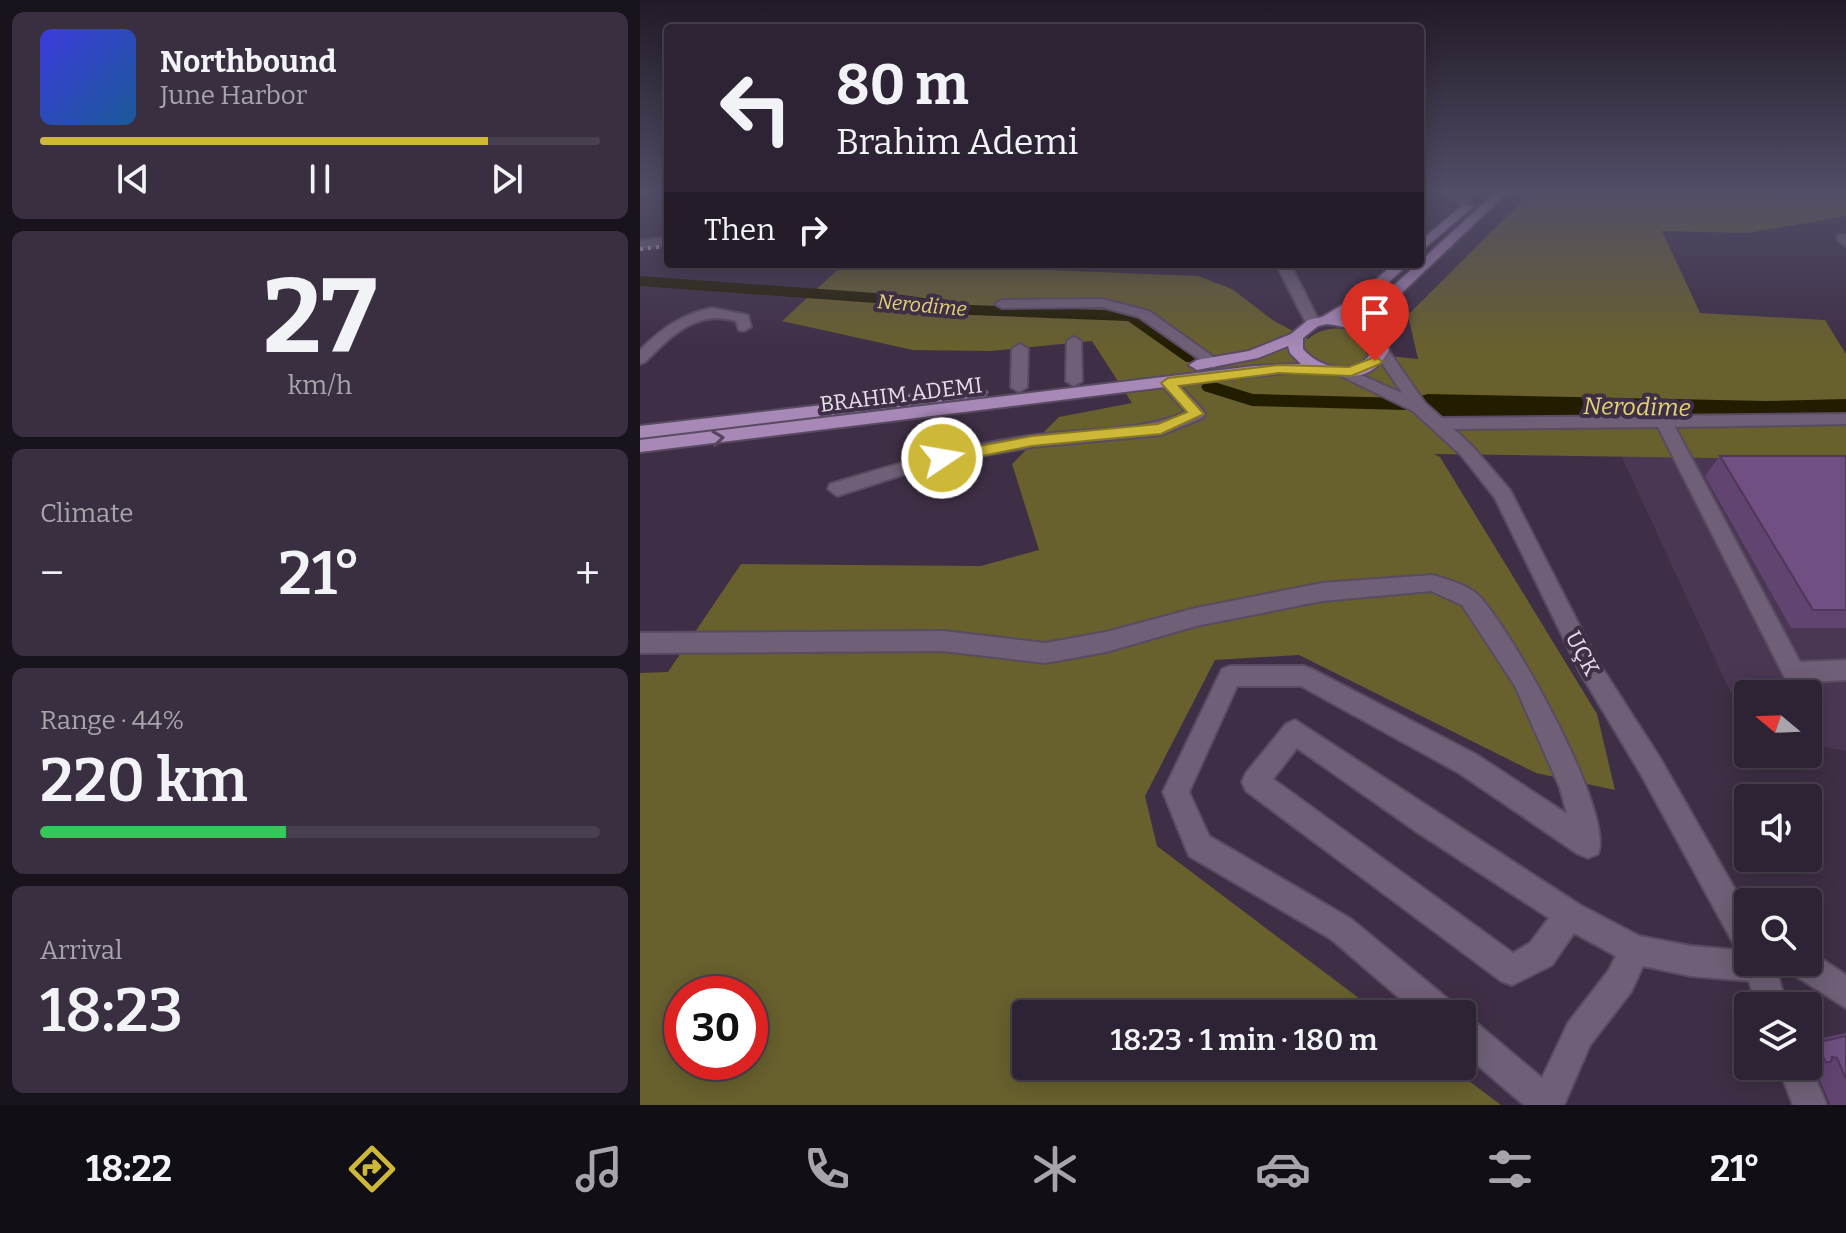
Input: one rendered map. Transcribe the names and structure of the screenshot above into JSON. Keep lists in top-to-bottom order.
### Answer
{
  "streets": {
    "main road": ["BRAHIM ADEMI"],
    "street": ["UÇK"]
  },
  "crossings": [
    ["BRAHIM ADEMI", "UÇK"]
  ],
  "water": ["Nerodime"],
  "north": "left",
  "page": {
    "turn": ["80 m", "Brahim Ademi"],
    "song": ["Northbound", "June Harbor"],
    "then": "Then",
    "tile": [
      ["27", "km/h"],
      "Climate",
      ["Range · 44%", "220 km"],
      ["Arrival", "18:23"]
    ],
    "heat": ["−", "21°", "+"],
    "limit": "30",
    "trip": "18:23 · 1 min · 180 m",
    "tabs": ["18:22", "21°"]
  }
}
